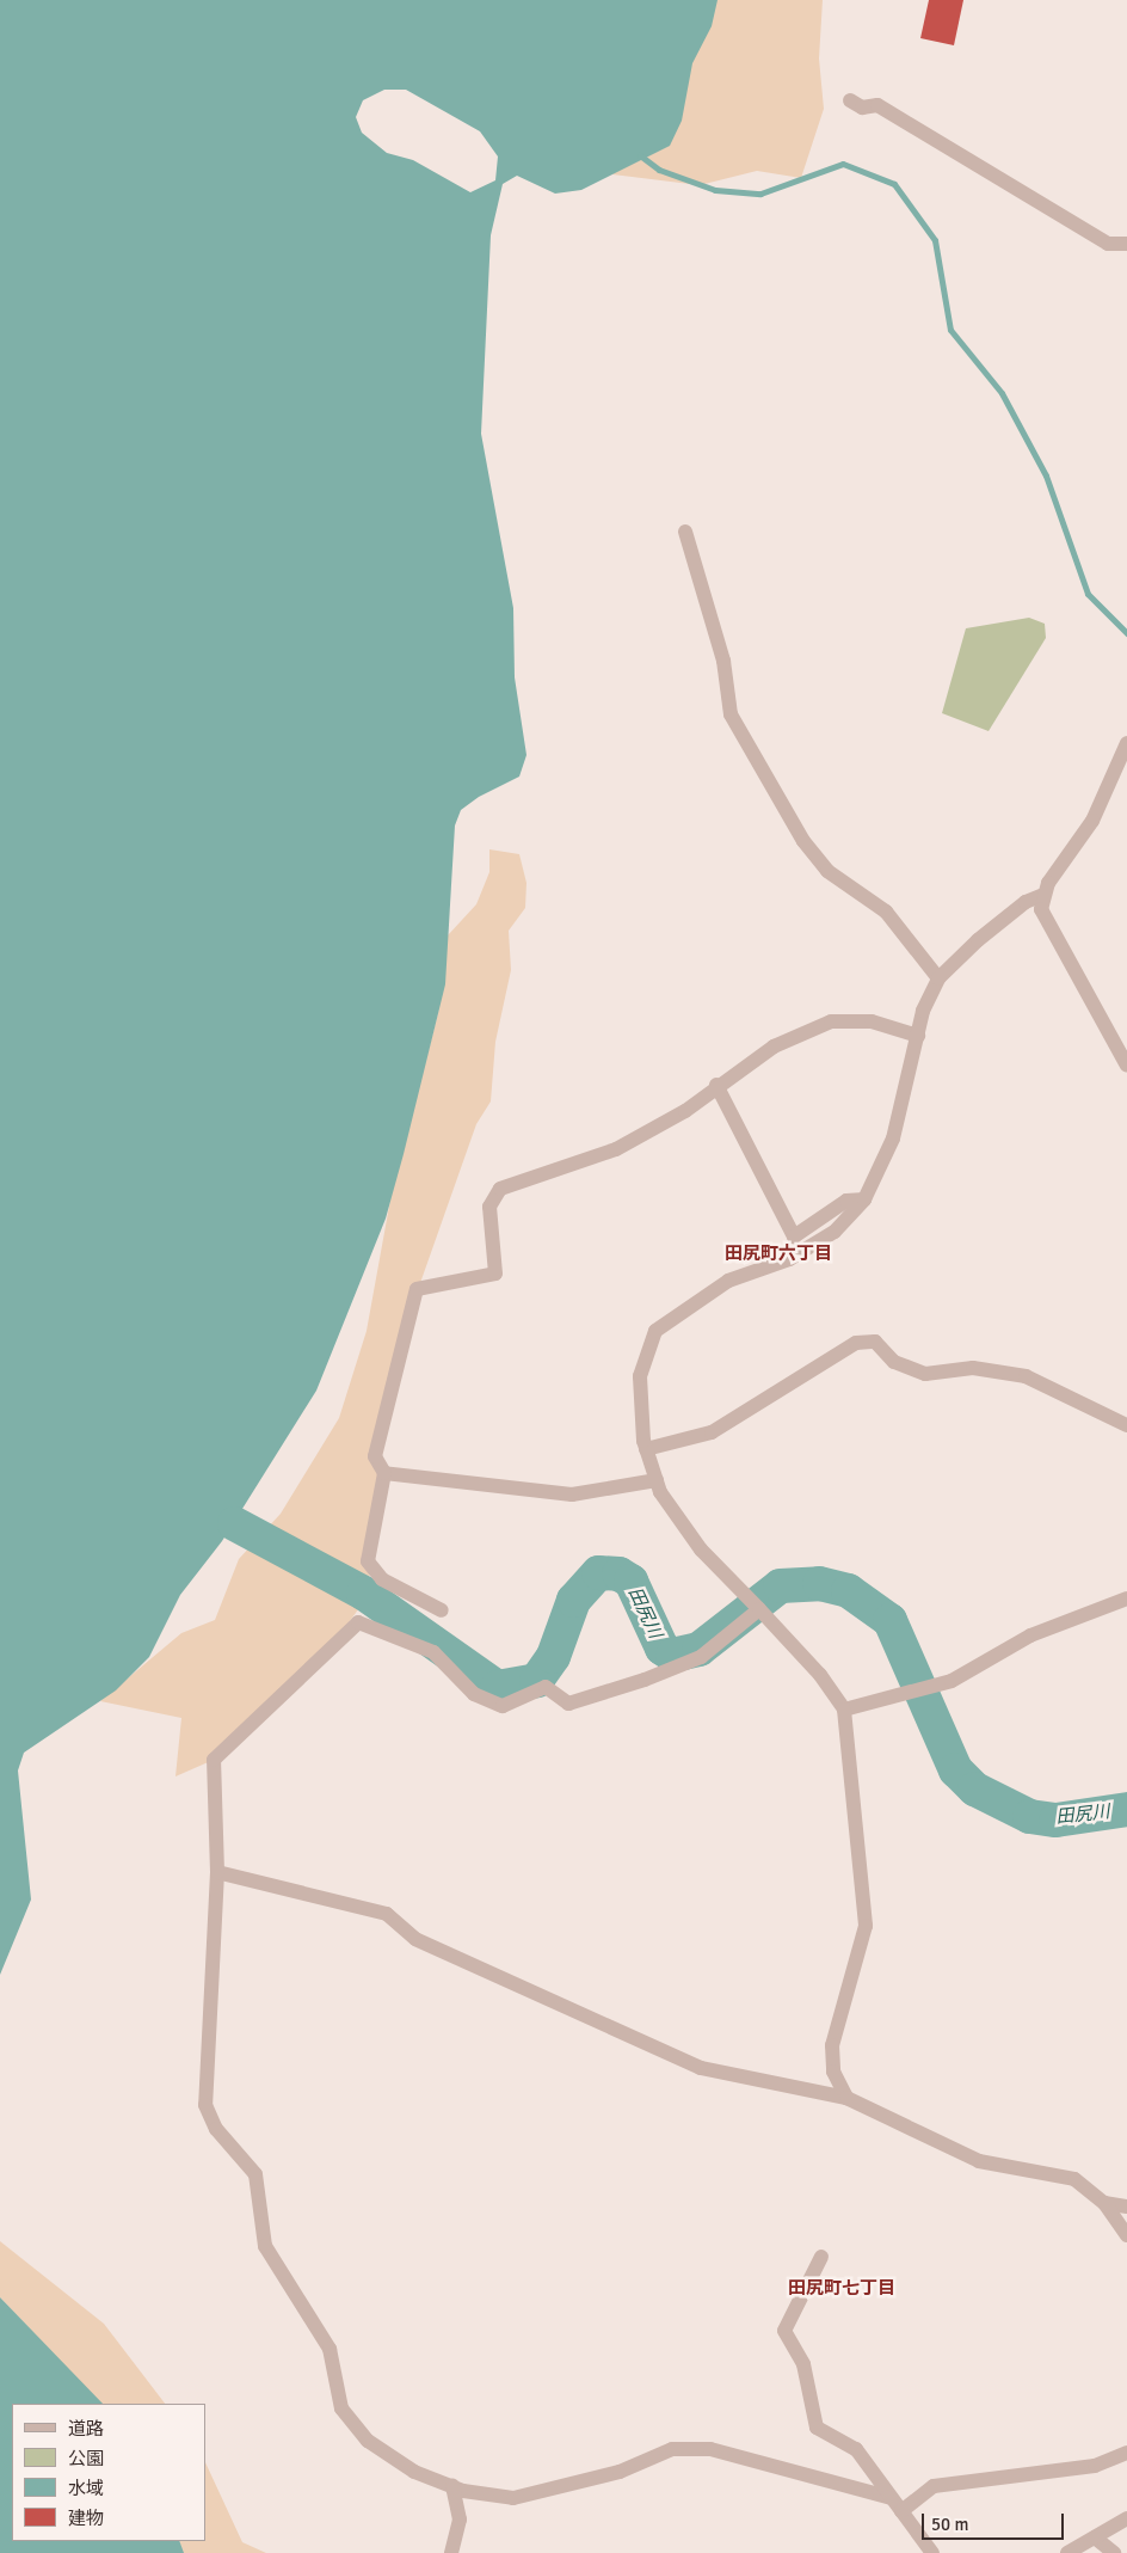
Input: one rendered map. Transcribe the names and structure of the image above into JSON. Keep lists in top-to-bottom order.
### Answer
{
  "districts": ["田尻町六丁目", "田尻町七丁目"],
  "water": ["田尻川"],
  "legend": [
    "道路",
    "公園",
    "水域",
    "建物"
  ],
  "scale_bar": "50 m"
}
